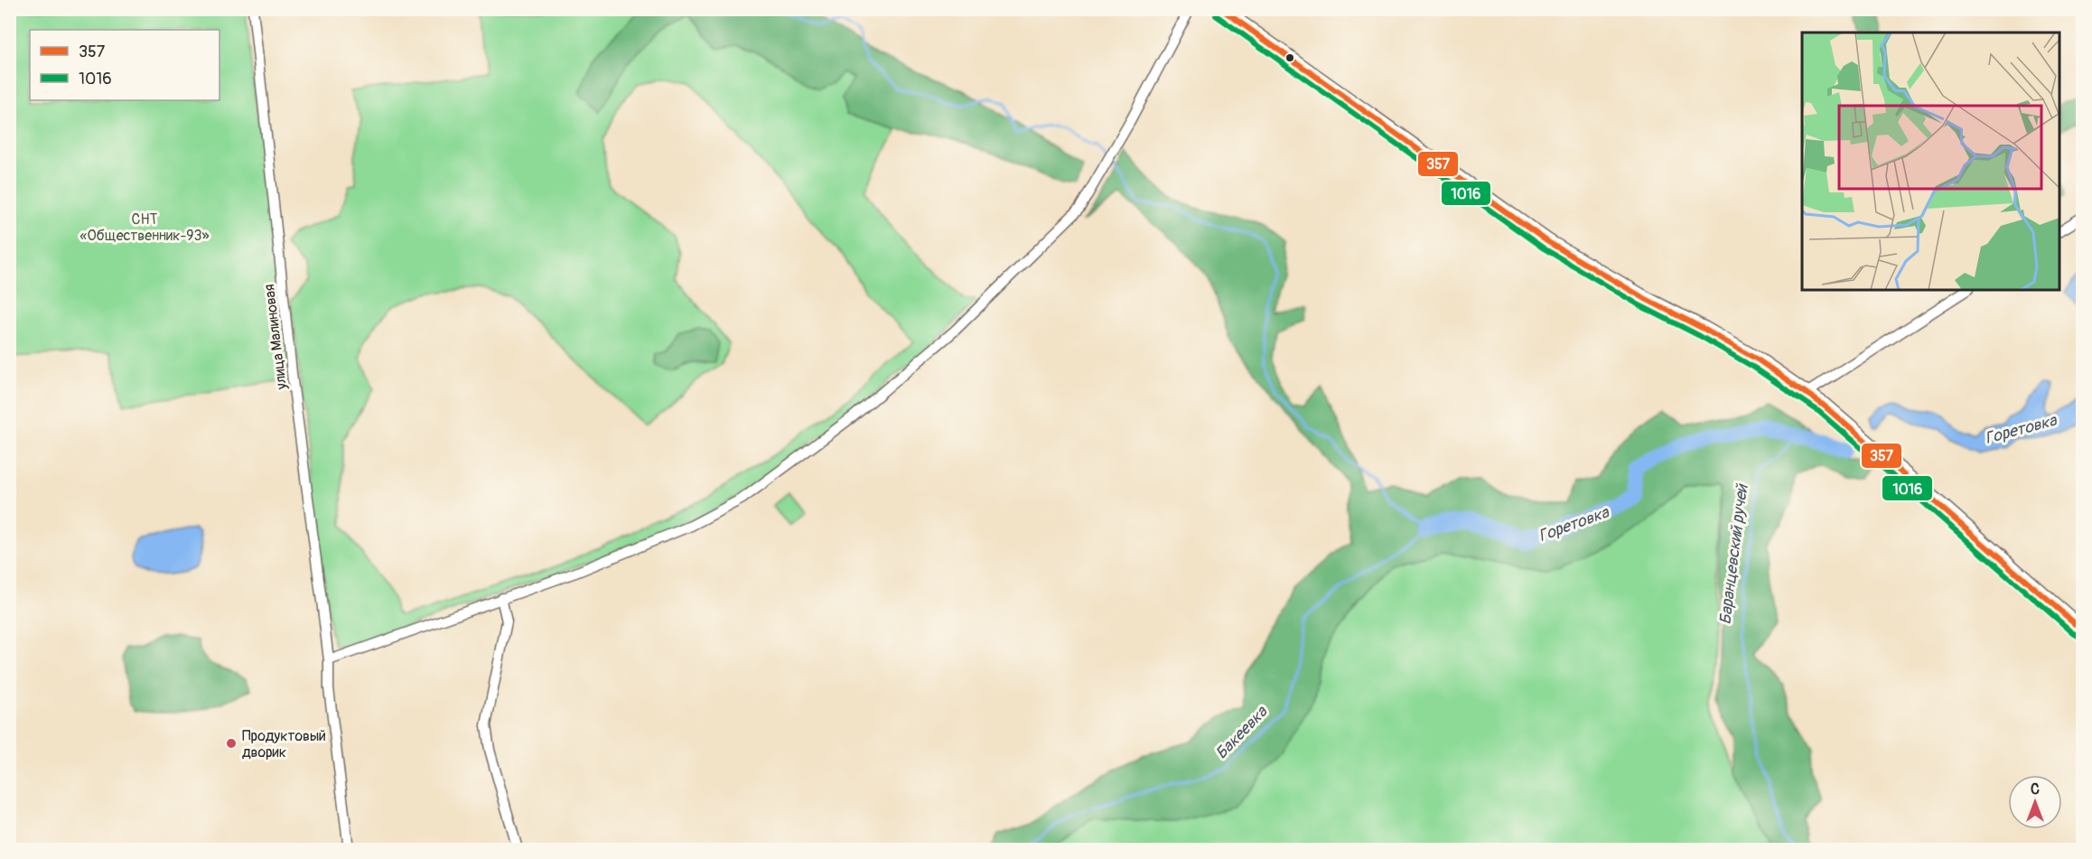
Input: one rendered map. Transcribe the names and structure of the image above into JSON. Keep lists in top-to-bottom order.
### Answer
{
  "streets": {
    "street": ["улица Малиновая"]
  },
  "water": ["Горетовка", "Баранцевский ручей", "Бакеевка"],
  "parks": ["СНТ «Общественник-93»"],
  "places": ["Продуктовый дворик"],
  "lines": ["transit line 357", "transit line 1016"],
  "legend": ["357", "1016"],
  "north": "top"
}
